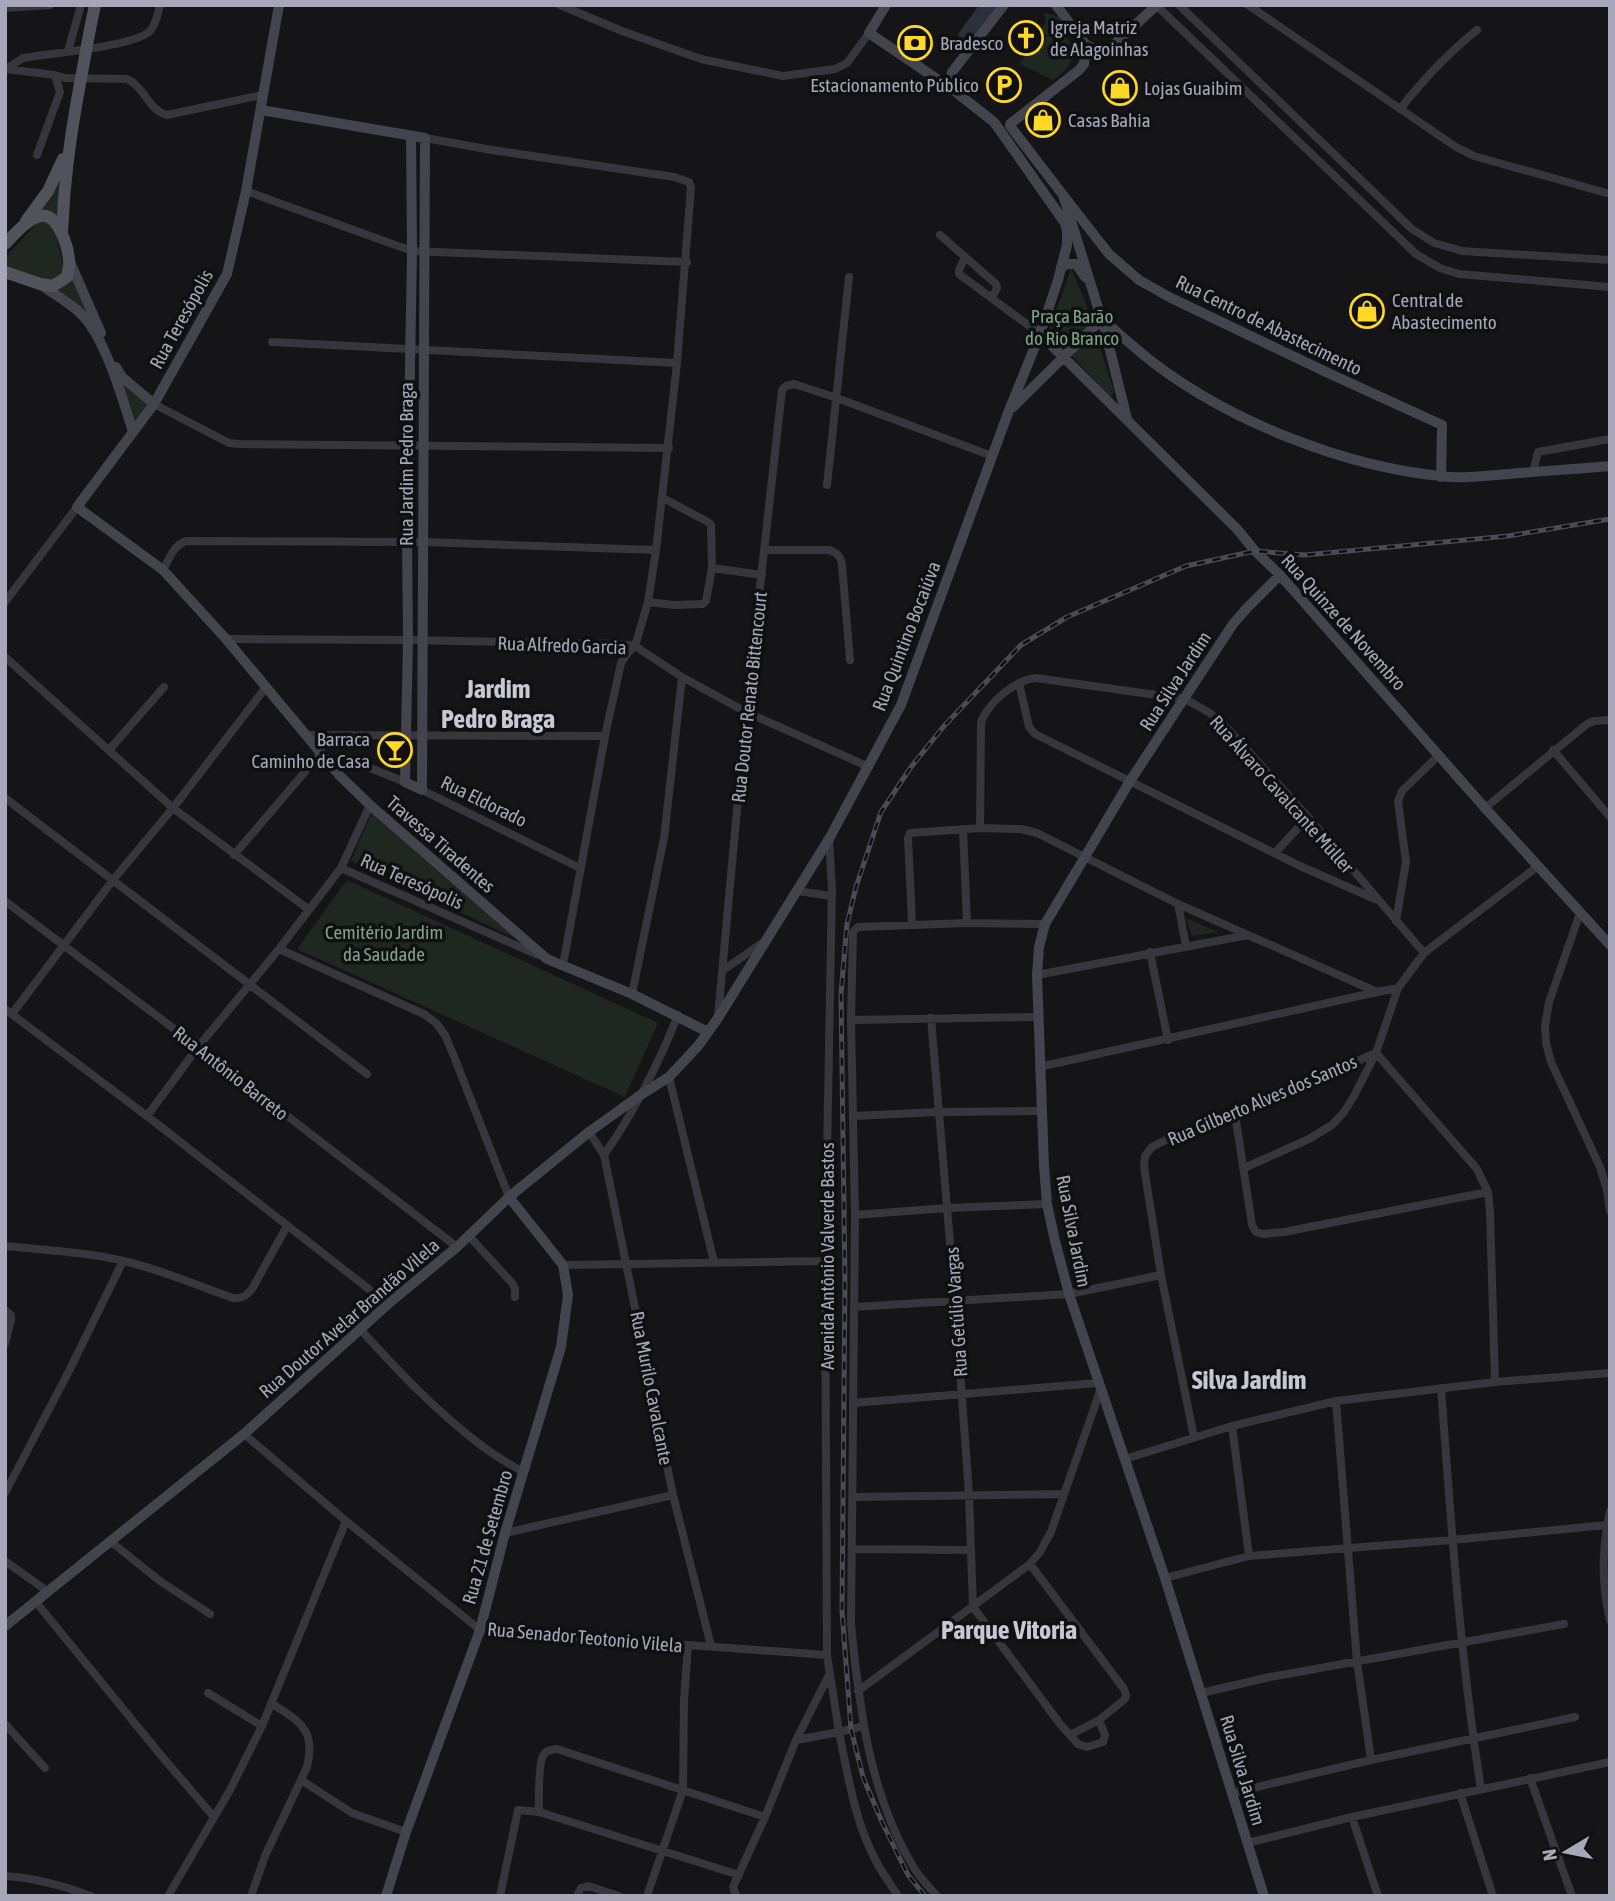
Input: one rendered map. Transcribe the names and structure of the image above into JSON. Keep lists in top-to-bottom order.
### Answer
{
  "streets": {
    "street": [
      "Rua Teresópolis",
      "Rua Centro de Abastecimento",
      "Rua Jardim Pedro Braga",
      "Rua Quinze de Novembro",
      "Rua Quintino Bocaiúva",
      "Rua Alfredo Garcia",
      "Rua Silva Jardim",
      "Rua Doutor Renato Bittencourt",
      "Rua Álvaro Cavalcante Müller",
      "Rua Eldorado",
      "Travessa Tiradentes",
      "Rua Antônio Barreto",
      "Rua Gilberto Alves dos Santos",
      "Avenida Antônio Valverde Bastos",
      "Rua Getúlio Vargas",
      "Rua Doutor Avelar Brandão Vilela",
      "Rua Murilo Cavalcante",
      "Rua 21 de Setembro",
      "Rua Senador Teotonio Vilela"
    ]
  },
  "crossings": [
    ["Rua Teresópolis", "Travessa Tiradentes"],
    ["Rua Jardim Pedro Braga", "Rua Alfredo Garcia"],
    ["Rua Jardim Pedro Braga", "Rua Eldorado"],
    ["Rua Quinze de Novembro", "Rua Quintino Bocaiúva"],
    ["Rua Quinze de Novembro", "Rua Silva Jardim"],
    ["Rua Quintino Bocaiúva", "Rua Alfredo Garcia"],
    ["Rua Quintino Bocaiúva", "Rua Doutor Renato Bittencourt"],
    ["Rua Quintino Bocaiúva", "Travessa Tiradentes"],
    ["Rua Quintino Bocaiúva", "Avenida Antônio Valverde Bastos"],
    ["Rua Quintino Bocaiúva", "Rua Doutor Avelar Brandão Vilela"],
    ["Rua Alfredo Garcia", "Rua Doutor Renato Bittencourt"],
    ["Rua Alfredo Garcia", "Travessa Tiradentes"],
    ["Rua Silva Jardim", "Rua Álvaro Cavalcante Müller"],
    ["Travessa Tiradentes", "Rua Doutor Avelar Brandão Vilela"],
    ["Rua Antônio Barreto", "Rua Doutor Avelar Brandão Vilela"],
    ["Avenida Antônio Valverde Bastos", "Rua Senador Teotonio Vilela"],
    ["Rua Doutor Avelar Brandão Vilela", "Rua Murilo Cavalcante"],
    ["Rua Doutor Avelar Brandão Vilela", "Rua Senador Teotonio Vilela"],
    ["Rua Murilo Cavalcante", "Rua Senador Teotonio Vilela"],
    ["Rua 21 de Setembro", "Rua Senador Teotonio Vilela"]
  ],
  "districts": ["Jardim Pedro Braga", "Silva Jardim", "Parque Vitoria"],
  "parks": ["Praça Barão do Rio Branco", "Cemitério Jardim da Saudade"],
  "places": {
    "church": ["Igreja Matriz de Alagoinhas"],
    "bank": ["Bradesco"],
    "parking": ["Estacionamento Público"],
    "shop": ["Lojas Guaibim", "Casas Bahia", "Central de Abastecimento"],
    "bar": ["Barraca Caminho de Casa"]
  },
  "north": "left"
}
